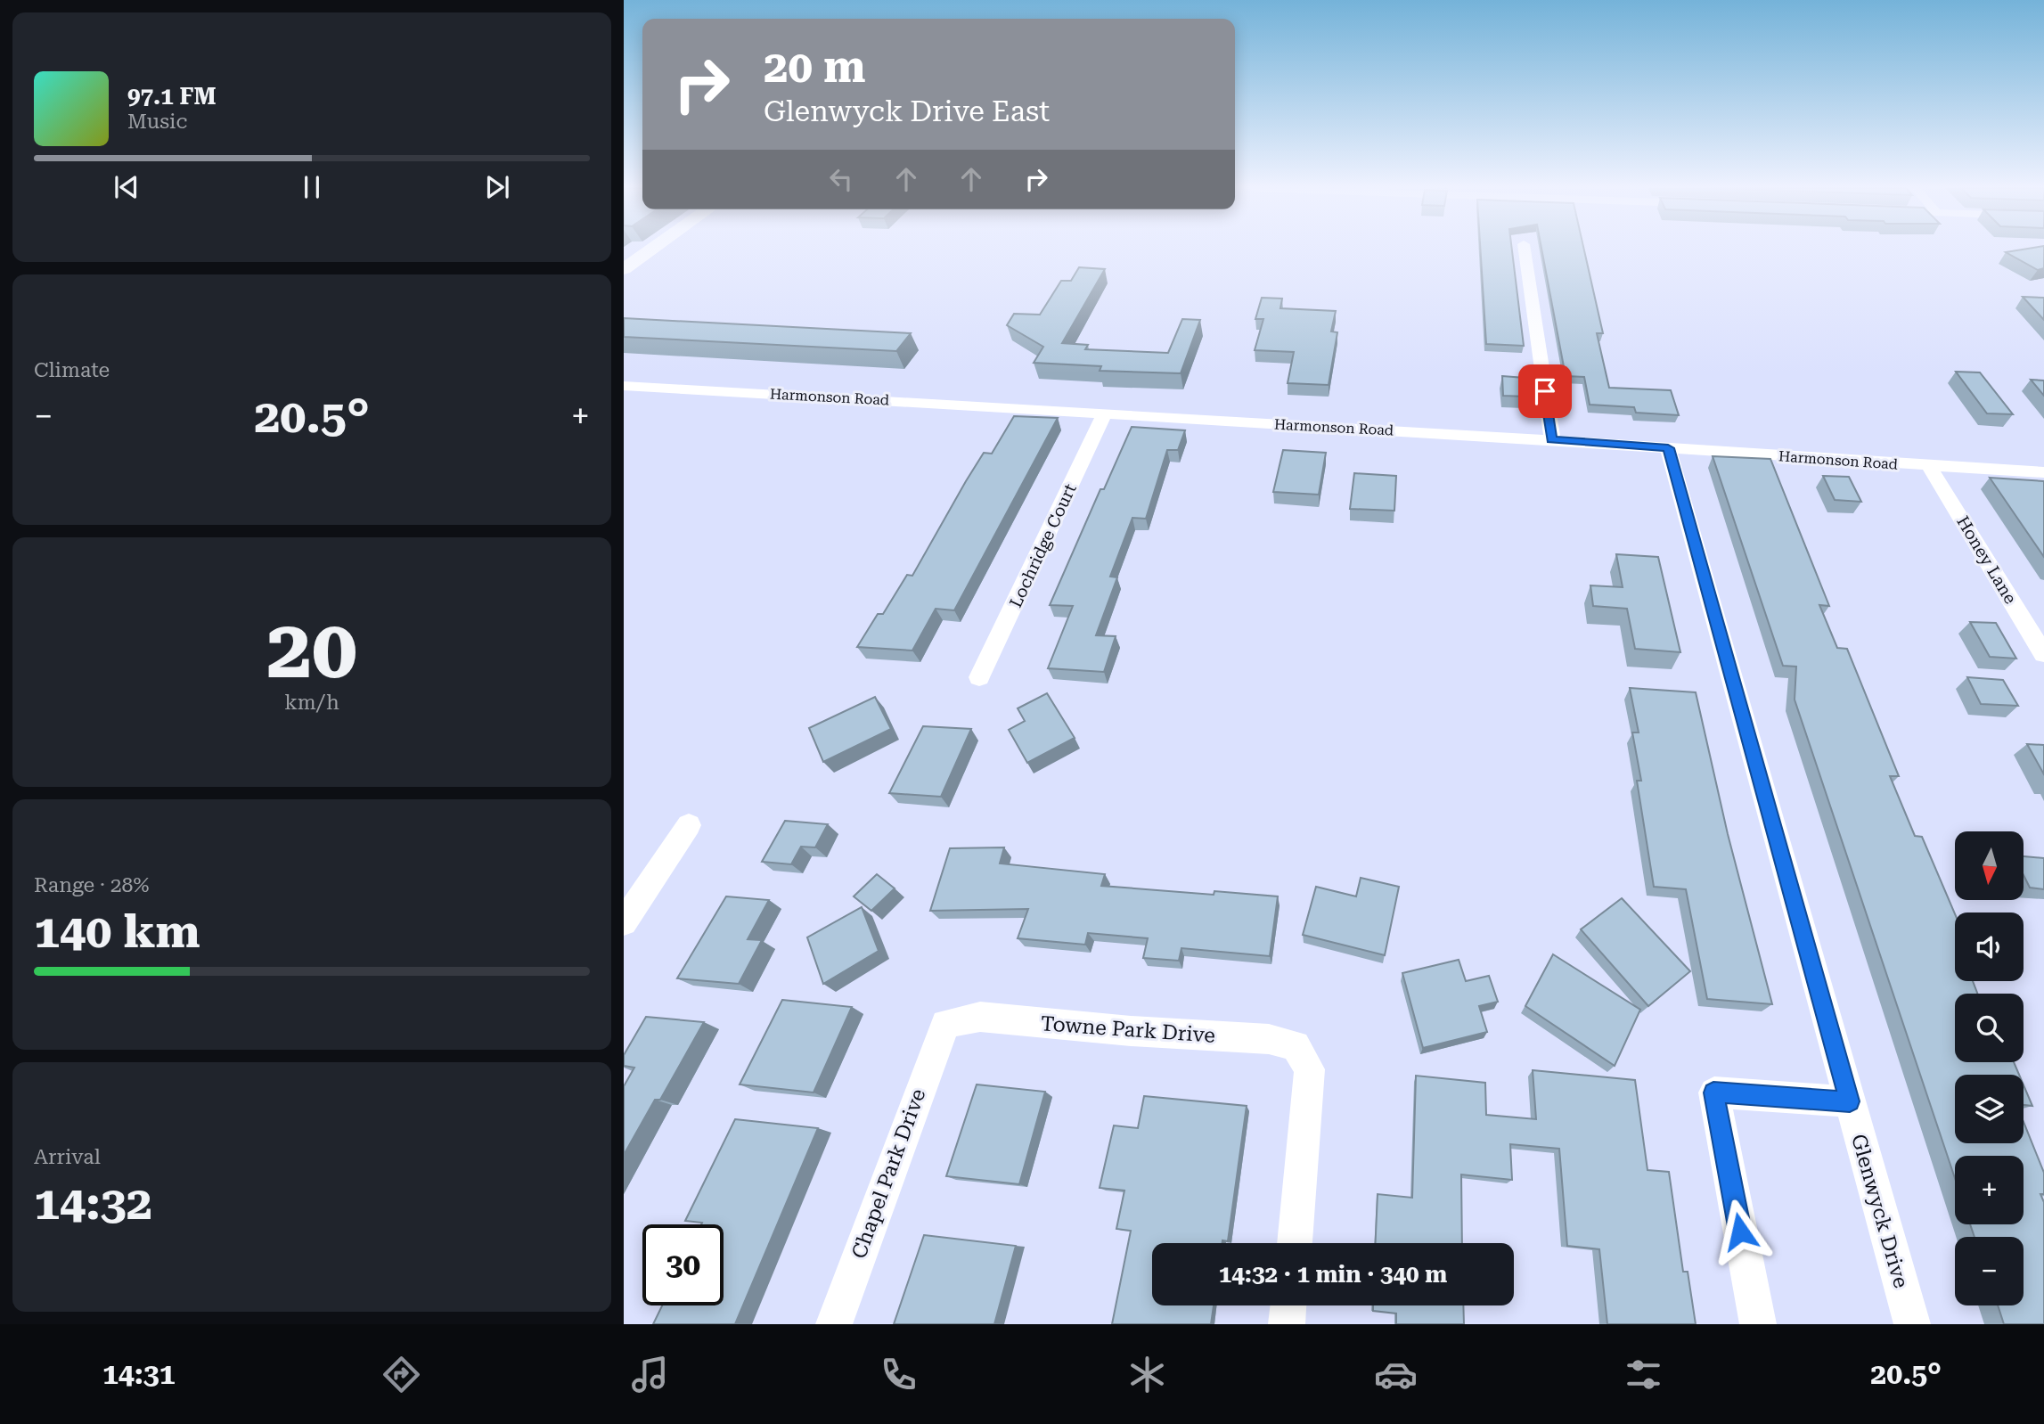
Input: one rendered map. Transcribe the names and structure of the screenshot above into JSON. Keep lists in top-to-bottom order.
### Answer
{
  "streets": {
    "street": [
      "Harmonson Road",
      "Lochridge Court",
      "Honey Lane",
      "Towne Park Drive",
      "Chapel Park Drive",
      "Glenwyck Drive"
    ]
  },
  "crossings": [
    ["Harmonson Road", "Lochridge Court"],
    ["Harmonson Road", "Honey Lane"],
    ["Harmonson Road", "Glenwyck Drive"],
    ["Towne Park Drive", "Chapel Park Drive"]
  ],
  "north": "bottom",
  "page": {
    "turn": ["20 m", "Glenwyck Drive East"],
    "song": ["97.1 FM", "Music"],
    "tile": [
      "Climate",
      ["20", "km/h"],
      ["Range · 28%", "140 km"],
      ["Arrival", "14:32"]
    ],
    "heat": ["−", "20.5°", "+"],
    "map_buttons": ["+", "−"],
    "limit": "30",
    "trip": "14:32 · 1 min · 340 m",
    "tabs": ["14:31", "20.5°"]
  }
}
